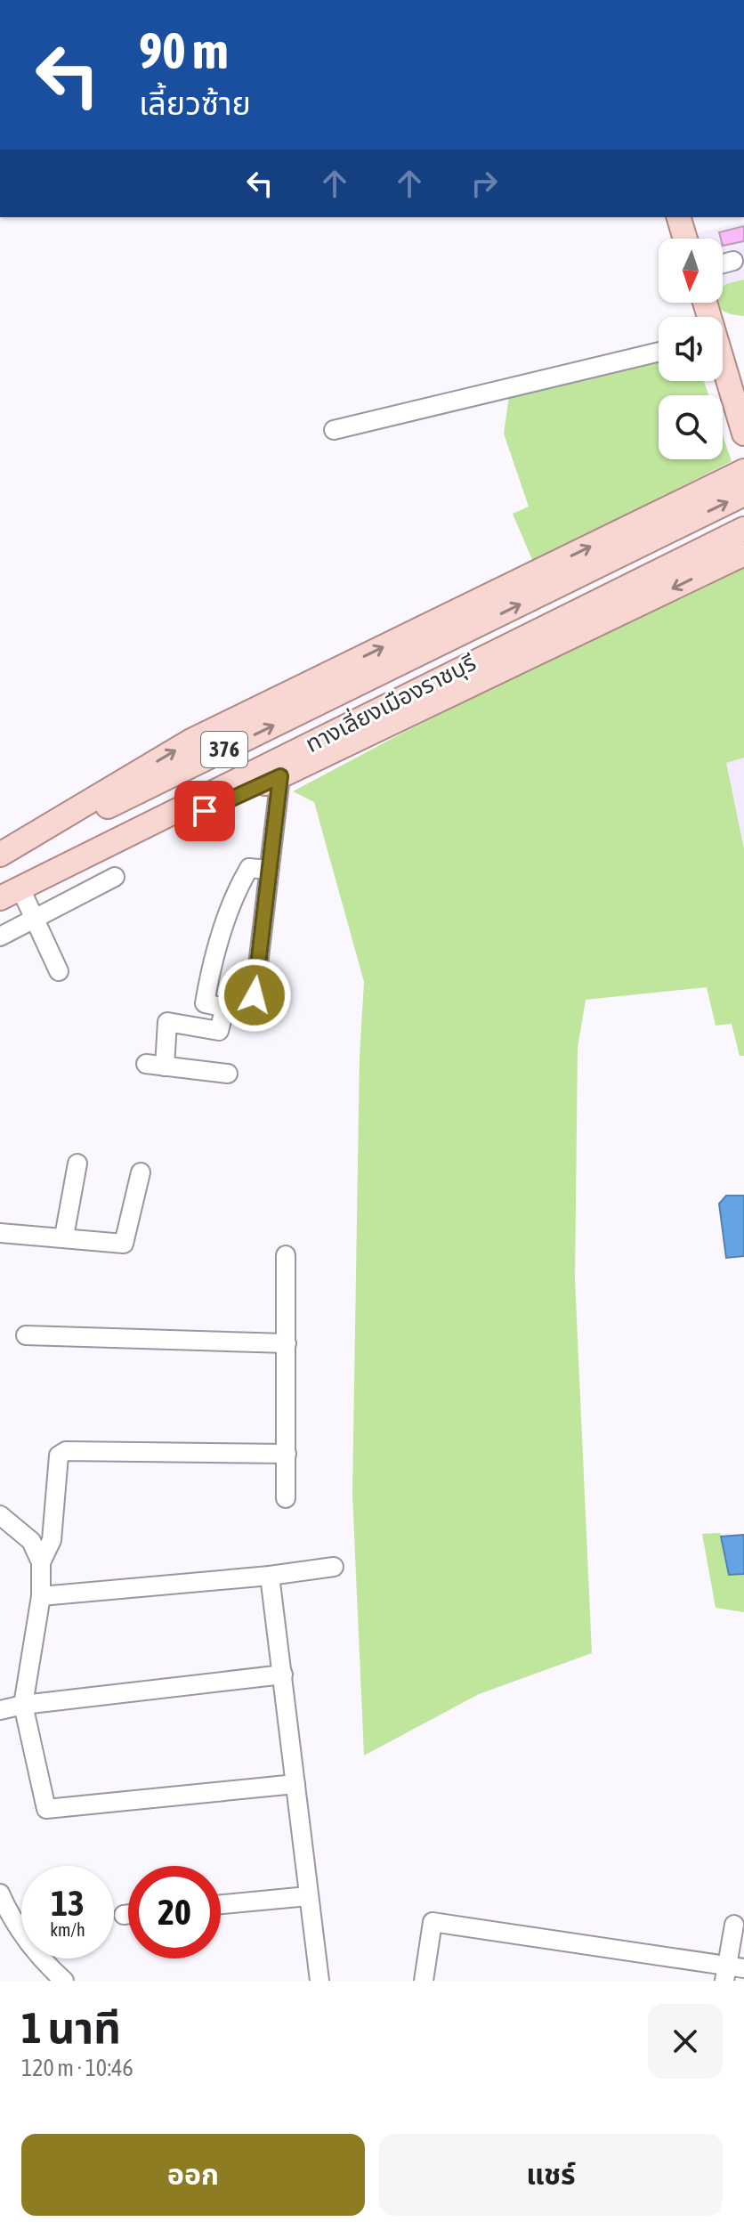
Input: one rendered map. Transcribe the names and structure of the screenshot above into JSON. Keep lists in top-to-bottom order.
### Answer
{
  "streets": {
    "main road": ["ทางเลี่ยงเมืองราชบุรี", "376"]
  },
  "north": "bottom",
  "page": {
    "turn": ["90 m", "เลี้ยวซ้าย"],
    "speed": "13 km/h",
    "limit": "20",
    "heading": ["1 นาที", "120 m · 10:46"],
    "buttons": ["ออก", "แชร์"]
  }
}
